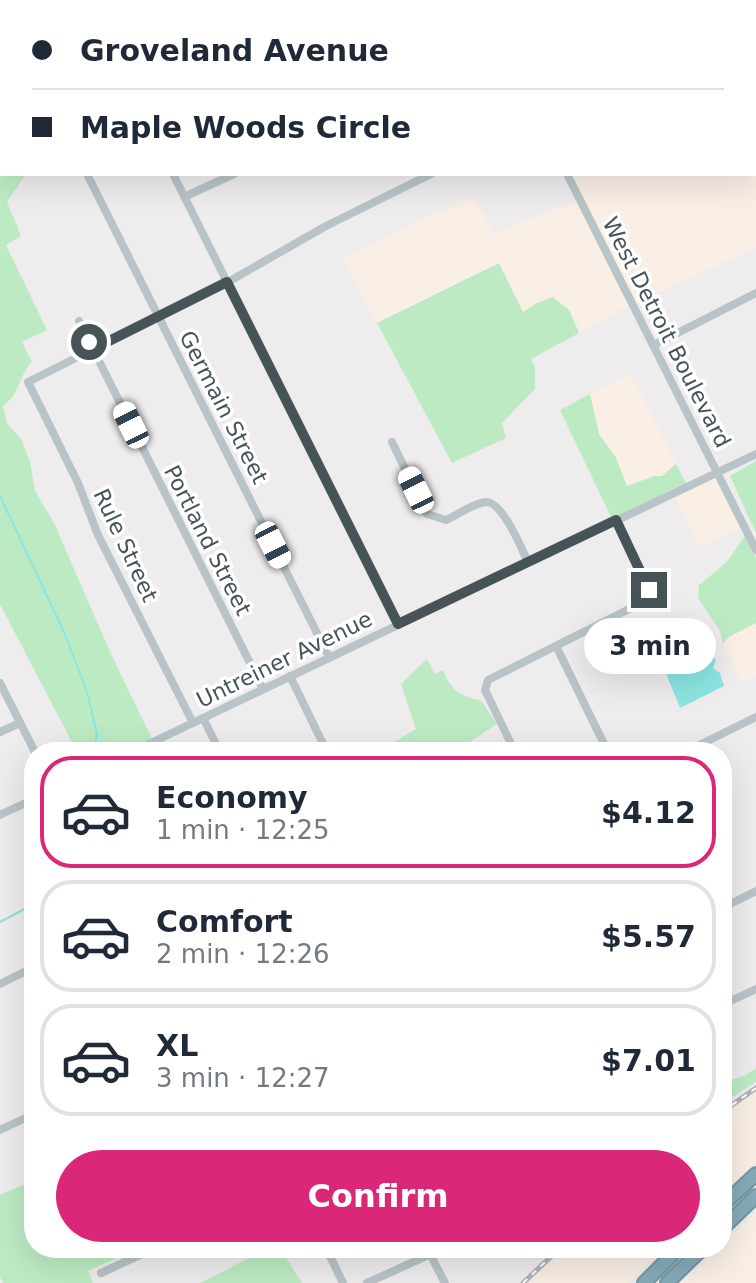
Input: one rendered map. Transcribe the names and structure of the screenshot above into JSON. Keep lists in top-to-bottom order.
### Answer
{
  "streets": {
    "street": [
      "West Detroit Boulevard",
      "Germain Street",
      "Portland Street",
      "Rule Street",
      "Untreiner Avenue"
    ]
  },
  "crossings": [
    ["West Detroit Boulevard", "Untreiner Avenue"],
    ["Germain Street", "Untreiner Avenue"],
    ["Portland Street", "Rule Street"],
    ["Portland Street", "Untreiner Avenue"],
    ["Rule Street", "Untreiner Avenue"]
  ],
  "page": {
    "banner": ["Groveland Avenue", "Maple Woods Circle"],
    "bubble": "3 min",
    "list": [
      {
        "name": "Economy",
        "note": "1 min · 12:25",
        "value": "$4.12"
      },
      {
        "name": "Comfort",
        "note": "2 min · 12:26",
        "value": "$5.57"
      },
      {
        "name": "XL",
        "note": "3 min · 12:27",
        "value": "$7.01"
      }
    ],
    "buttons": "Confirm"
  }
}
